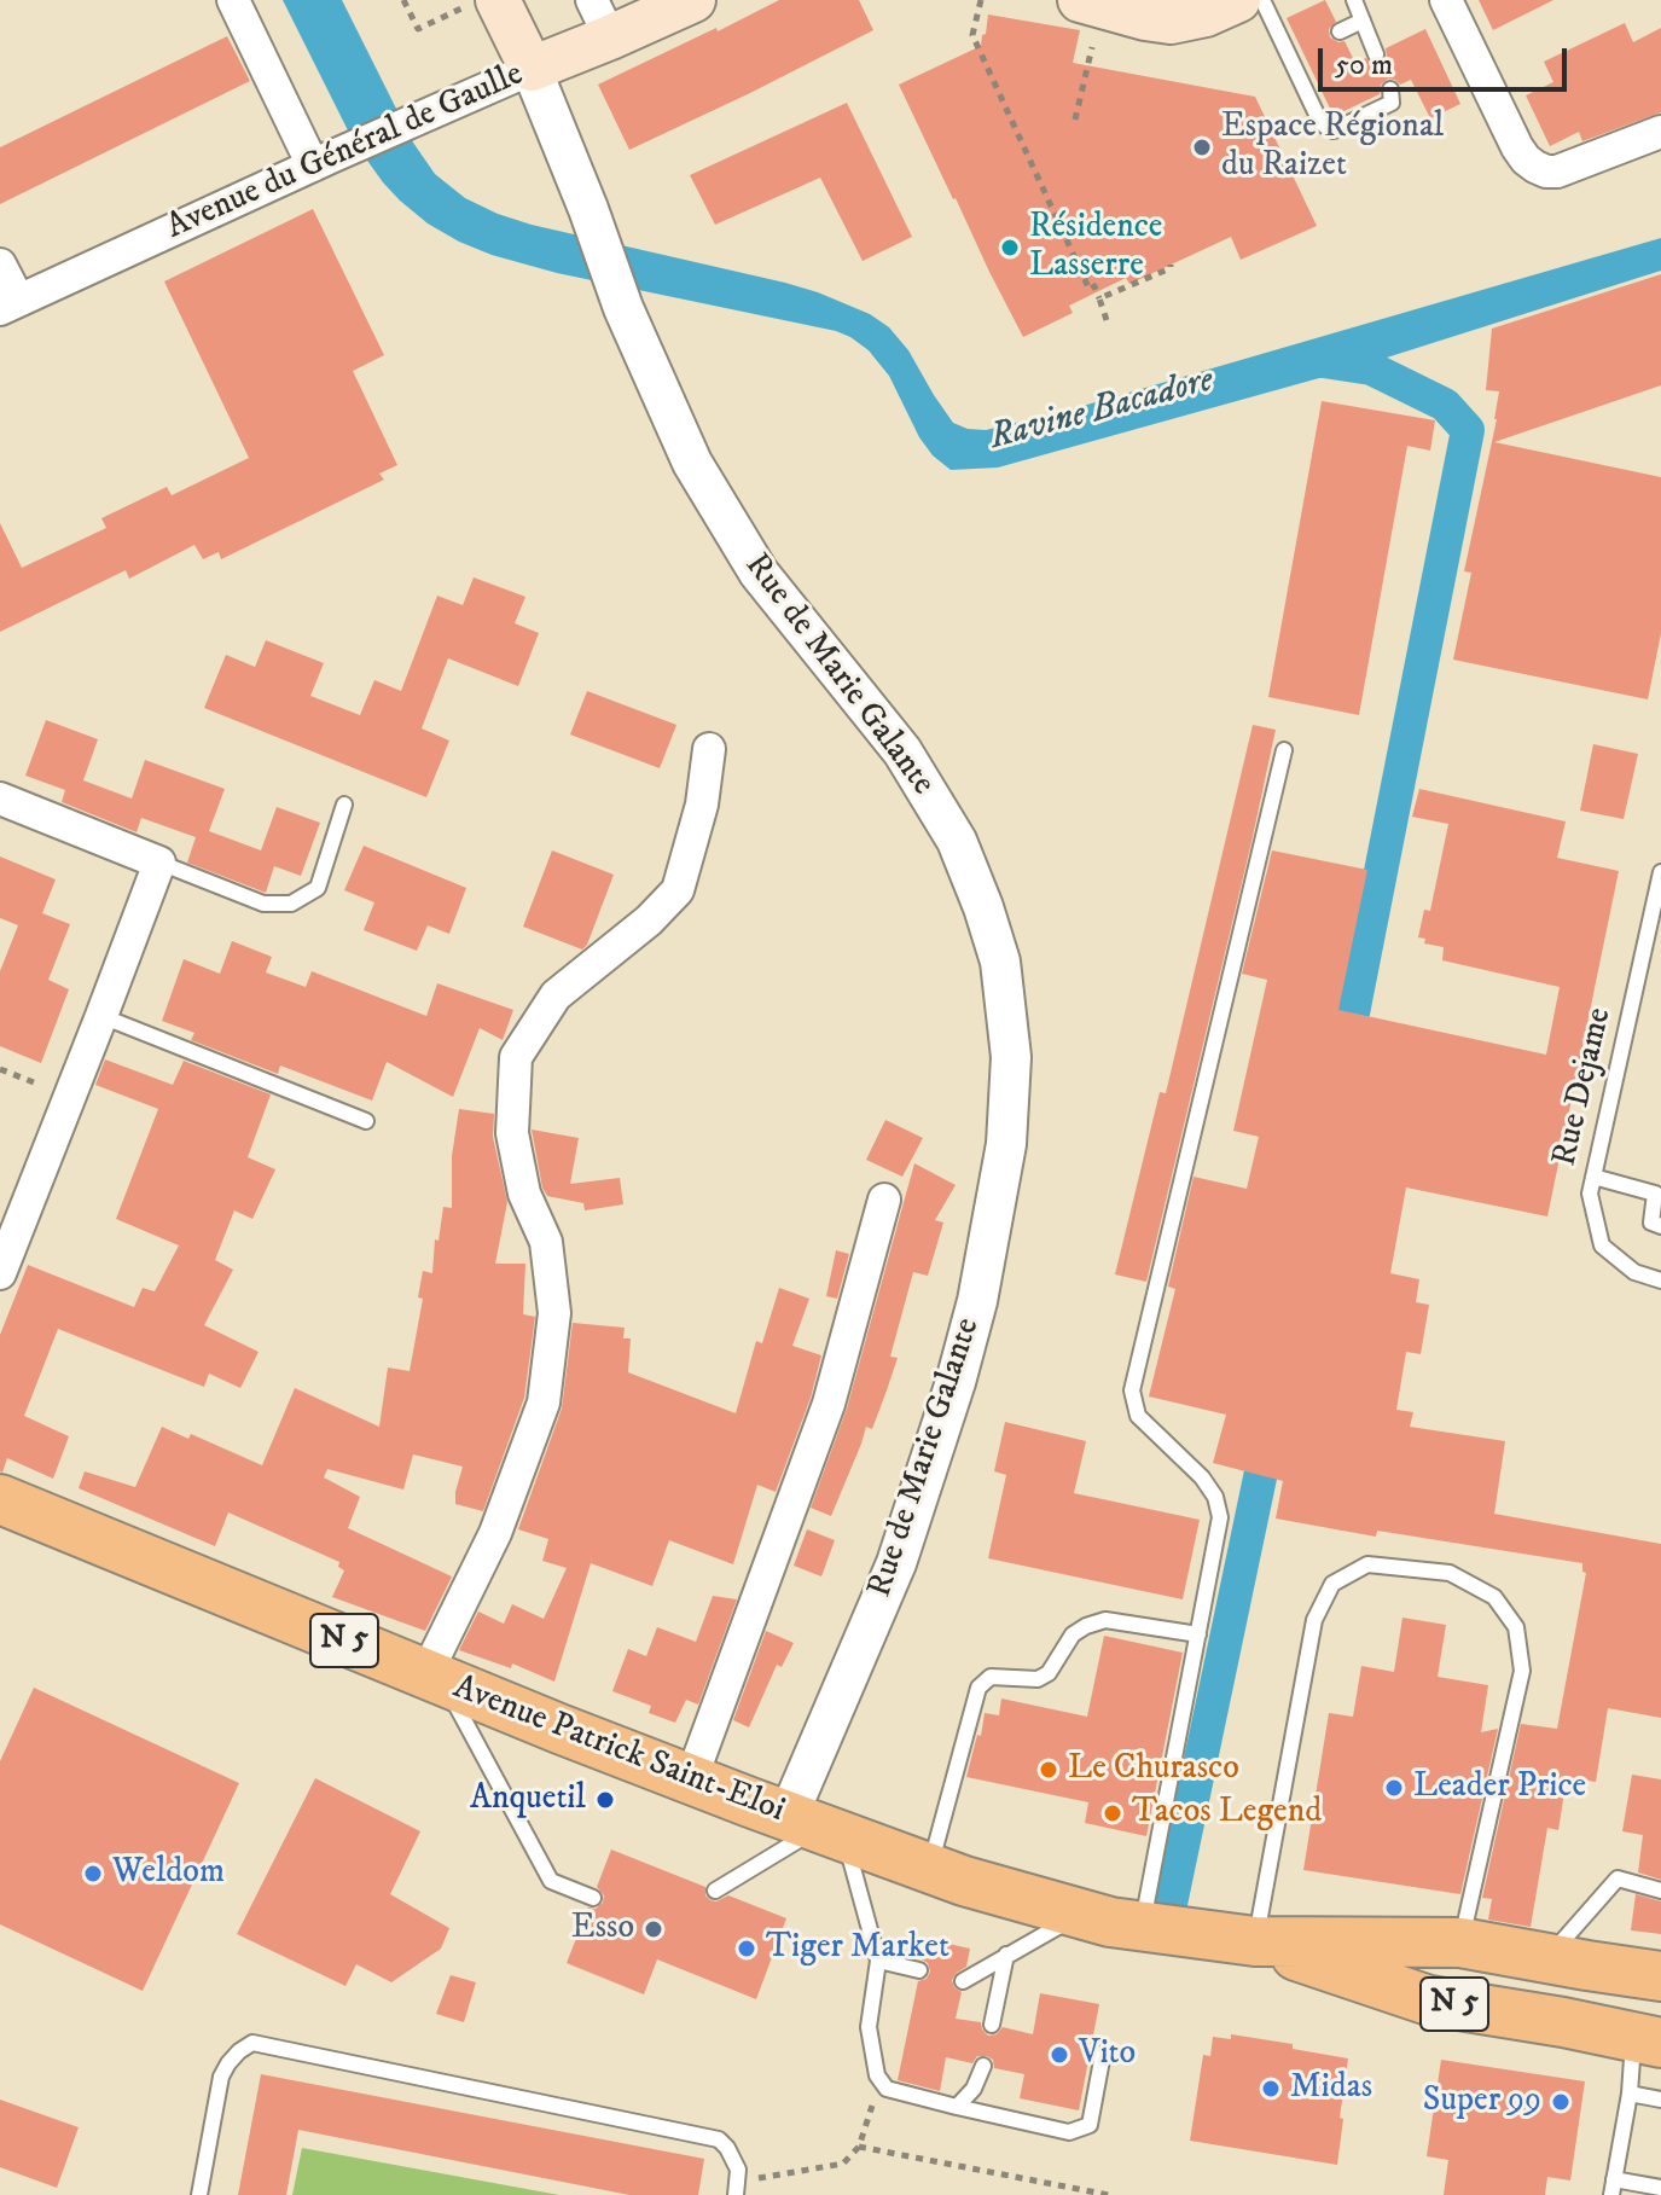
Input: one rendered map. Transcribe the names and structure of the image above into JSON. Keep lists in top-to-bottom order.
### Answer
{
  "streets": {
    "main road": [
      "Avenue du Général de Gaulle",
      "Rue de Marie Galante",
      "N 5",
      "Avenue Patrick Saint-Eloi"
    ],
    "lane": ["Rue Dejame"]
  },
  "crossings": [
    ["Avenue du Général de Gaulle", "Rue de Marie Galante"],
    ["Rue de Marie Galante", "Avenue Patrick Saint-Eloi"]
  ],
  "water": ["Ravine Bacadore"],
  "places": [
    "Espace Régional du Raizet",
    "Résidence Lasserre",
    "Le Churasco",
    "Leader Price",
    "Anquetil",
    "Tacos Legend",
    "Weldom",
    "Esso",
    "Tiger Market",
    "Vito",
    "Midas",
    "Super 99"
  ],
  "scale_bar": "50 m"
}
